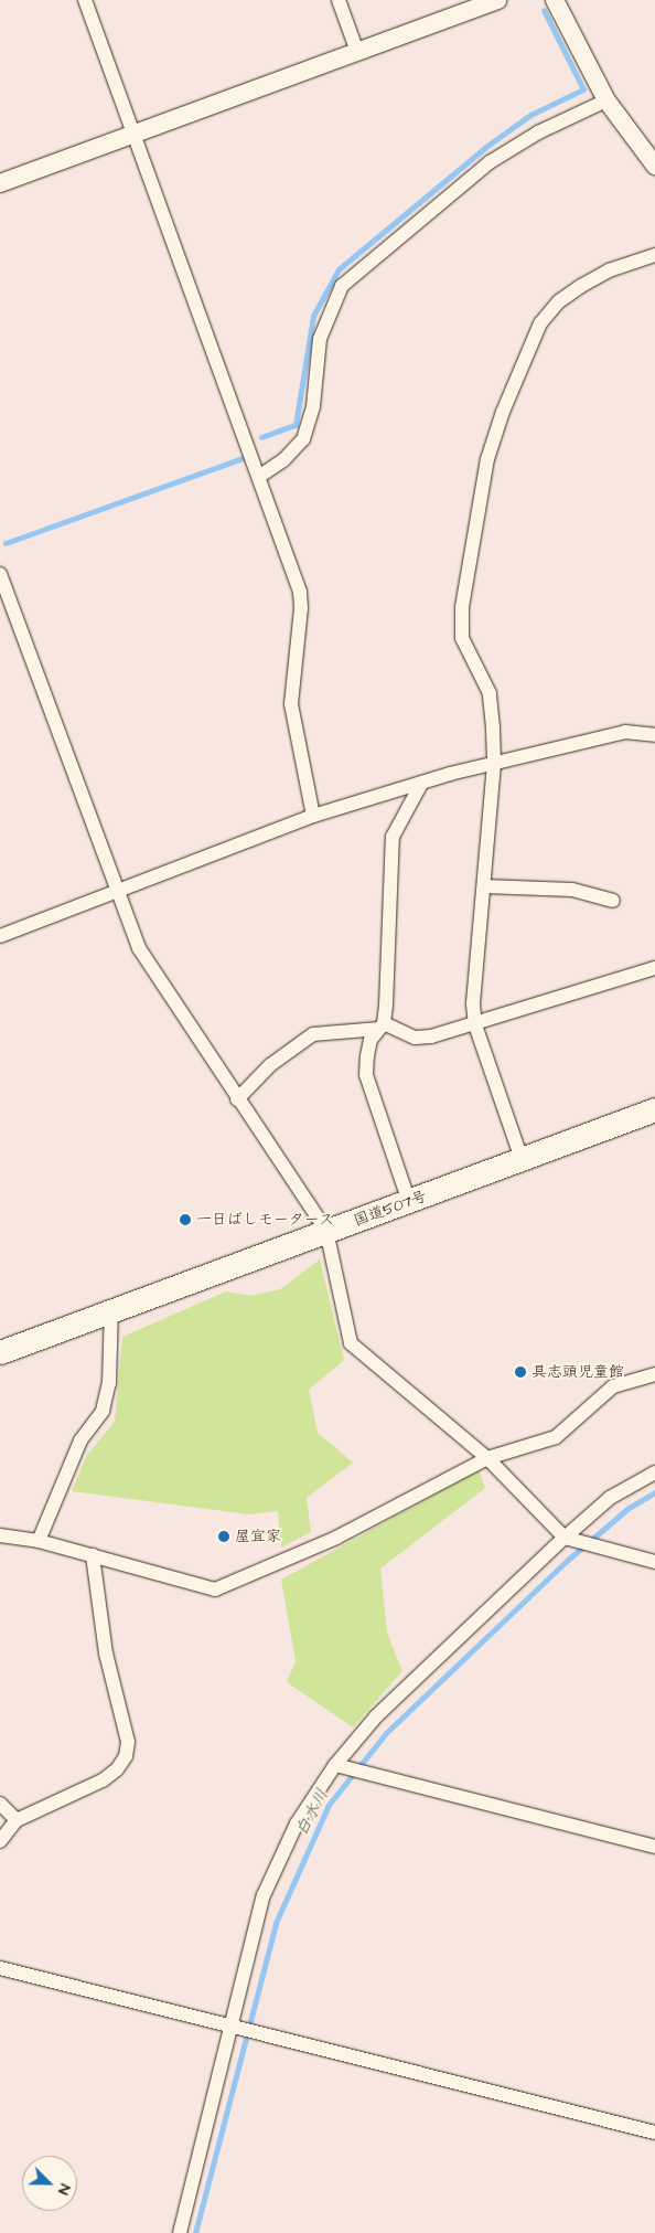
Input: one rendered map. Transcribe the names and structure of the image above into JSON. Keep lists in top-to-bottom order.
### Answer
{
  "streets": {
    "highway": ["国道507号"]
  },
  "water": ["白水川"],
  "places": ["一日ばしモータース", "具志頭児童館", "屋宜家"],
  "north": "bottom right"
}
